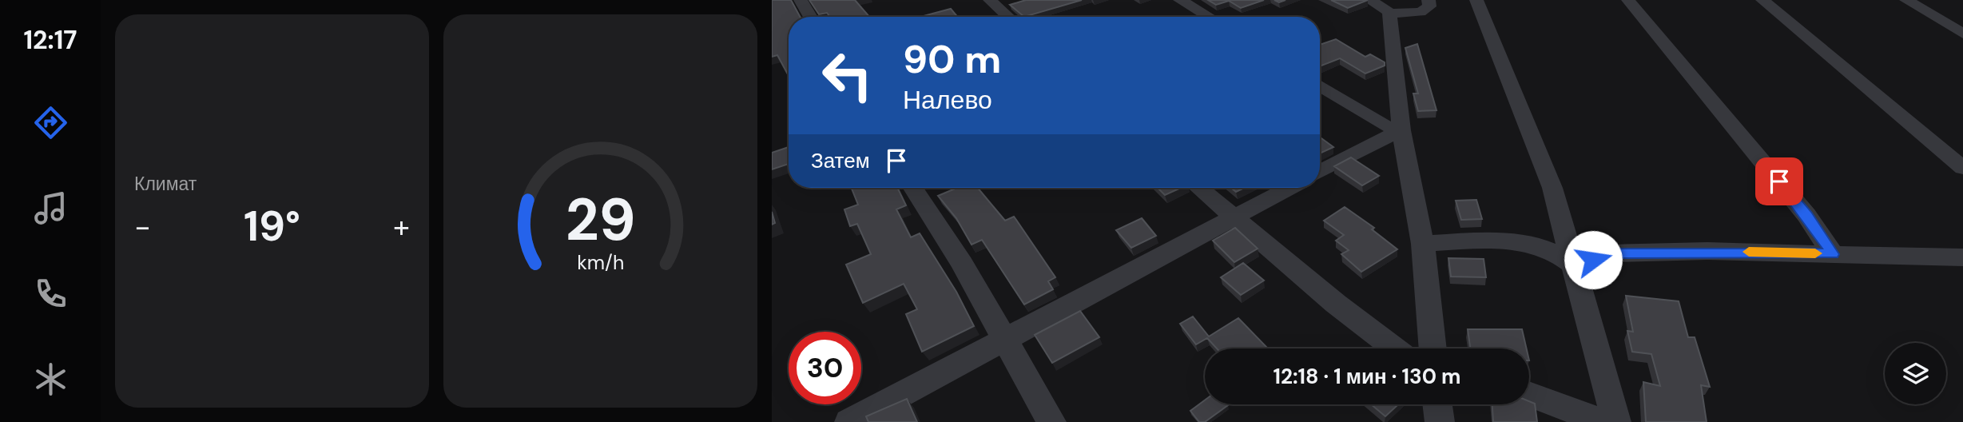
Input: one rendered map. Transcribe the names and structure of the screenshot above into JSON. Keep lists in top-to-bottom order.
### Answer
{
  "page": {
    "tabs": "12:17",
    "tile": "Климат",
    "turn": ["90 m", "Налево"],
    "then": "Затем",
    "heat": ["−", "19°", "+"],
    "limit": "30",
    "trip": "12:18 · 1 мин · 130 m",
    "gauge": ["29", "km/h"]
  }
}
